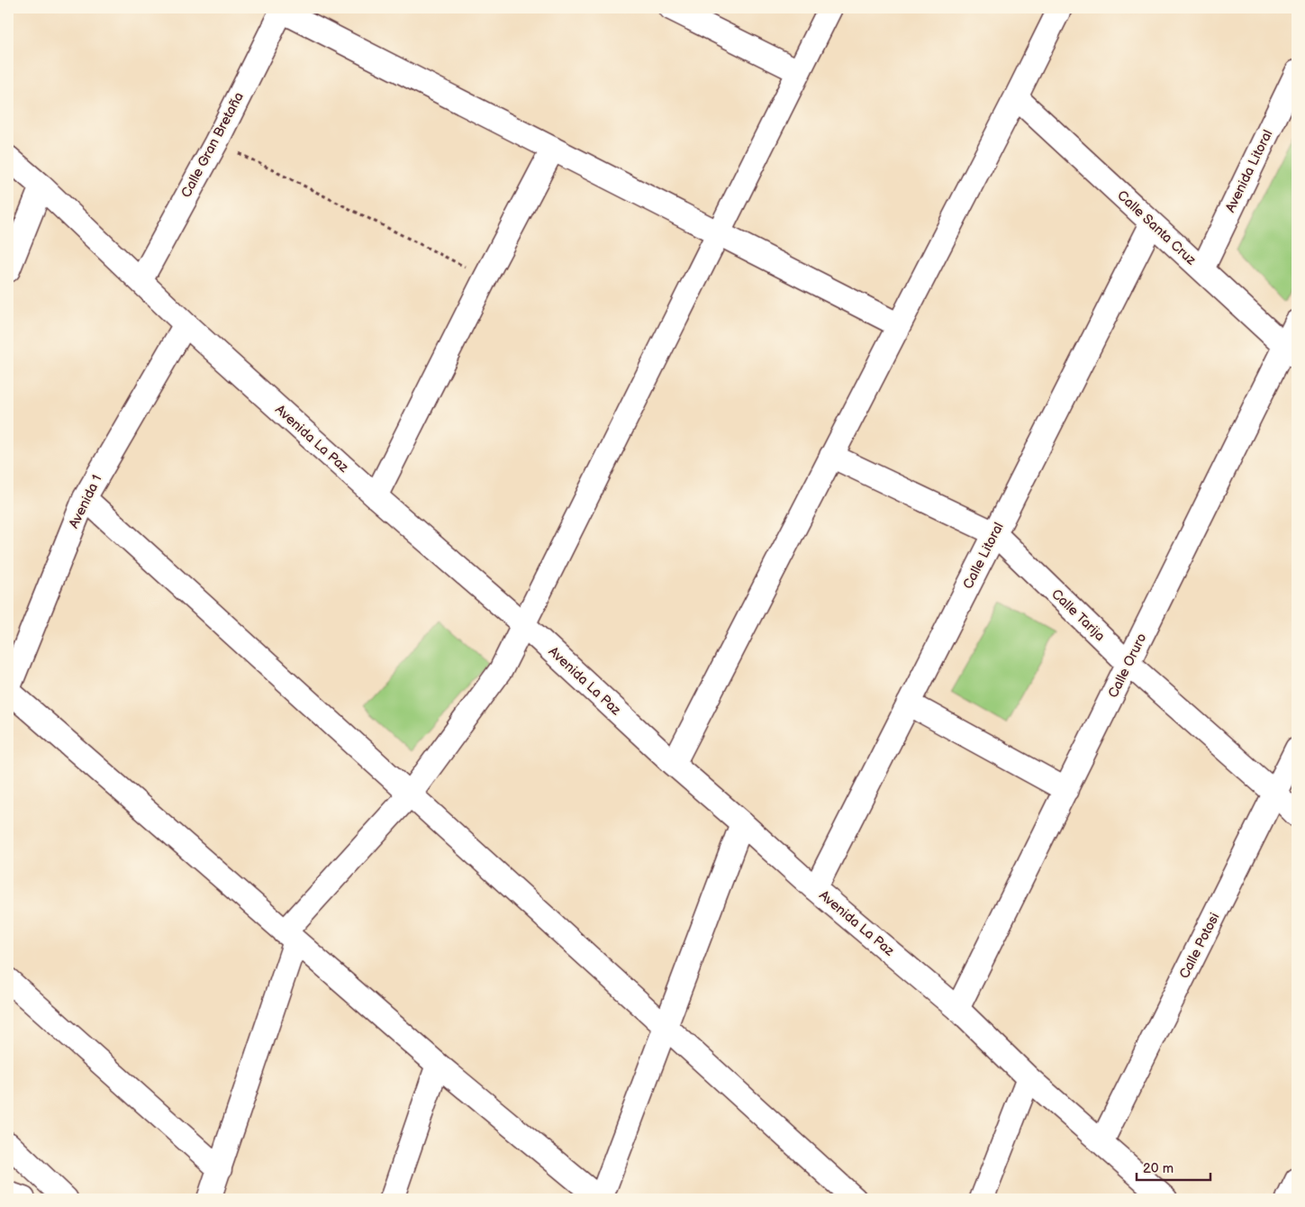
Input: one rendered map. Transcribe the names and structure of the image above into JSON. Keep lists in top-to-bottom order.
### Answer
{
  "streets": {
    "street": [
      "Calle Gran Bretaña",
      "Avenida Litoral",
      "Calle Santa Cruz",
      "Avenida La Paz",
      "Avenida 1",
      "Calle Litoral",
      "Calle Tarija",
      "Calle Oruro",
      "Calle Potosi"
    ]
  },
  "crossings": [
    ["Calle Gran Bretaña", "Avenida La Paz"],
    ["Avenida Litoral", "Calle Santa Cruz"],
    ["Calle Santa Cruz", "Calle Litoral"],
    ["Calle Santa Cruz", "Calle Oruro"],
    ["Avenida La Paz", "Avenida 1"],
    ["Avenida La Paz", "Calle Litoral"],
    ["Avenida La Paz", "Calle Oruro"],
    ["Avenida La Paz", "Calle Potosi"],
    ["Calle Litoral", "Calle Tarija"],
    ["Calle Tarija", "Calle Oruro"],
    ["Calle Tarija", "Calle Potosi"]
  ],
  "scale_bar": "20 m"
}
